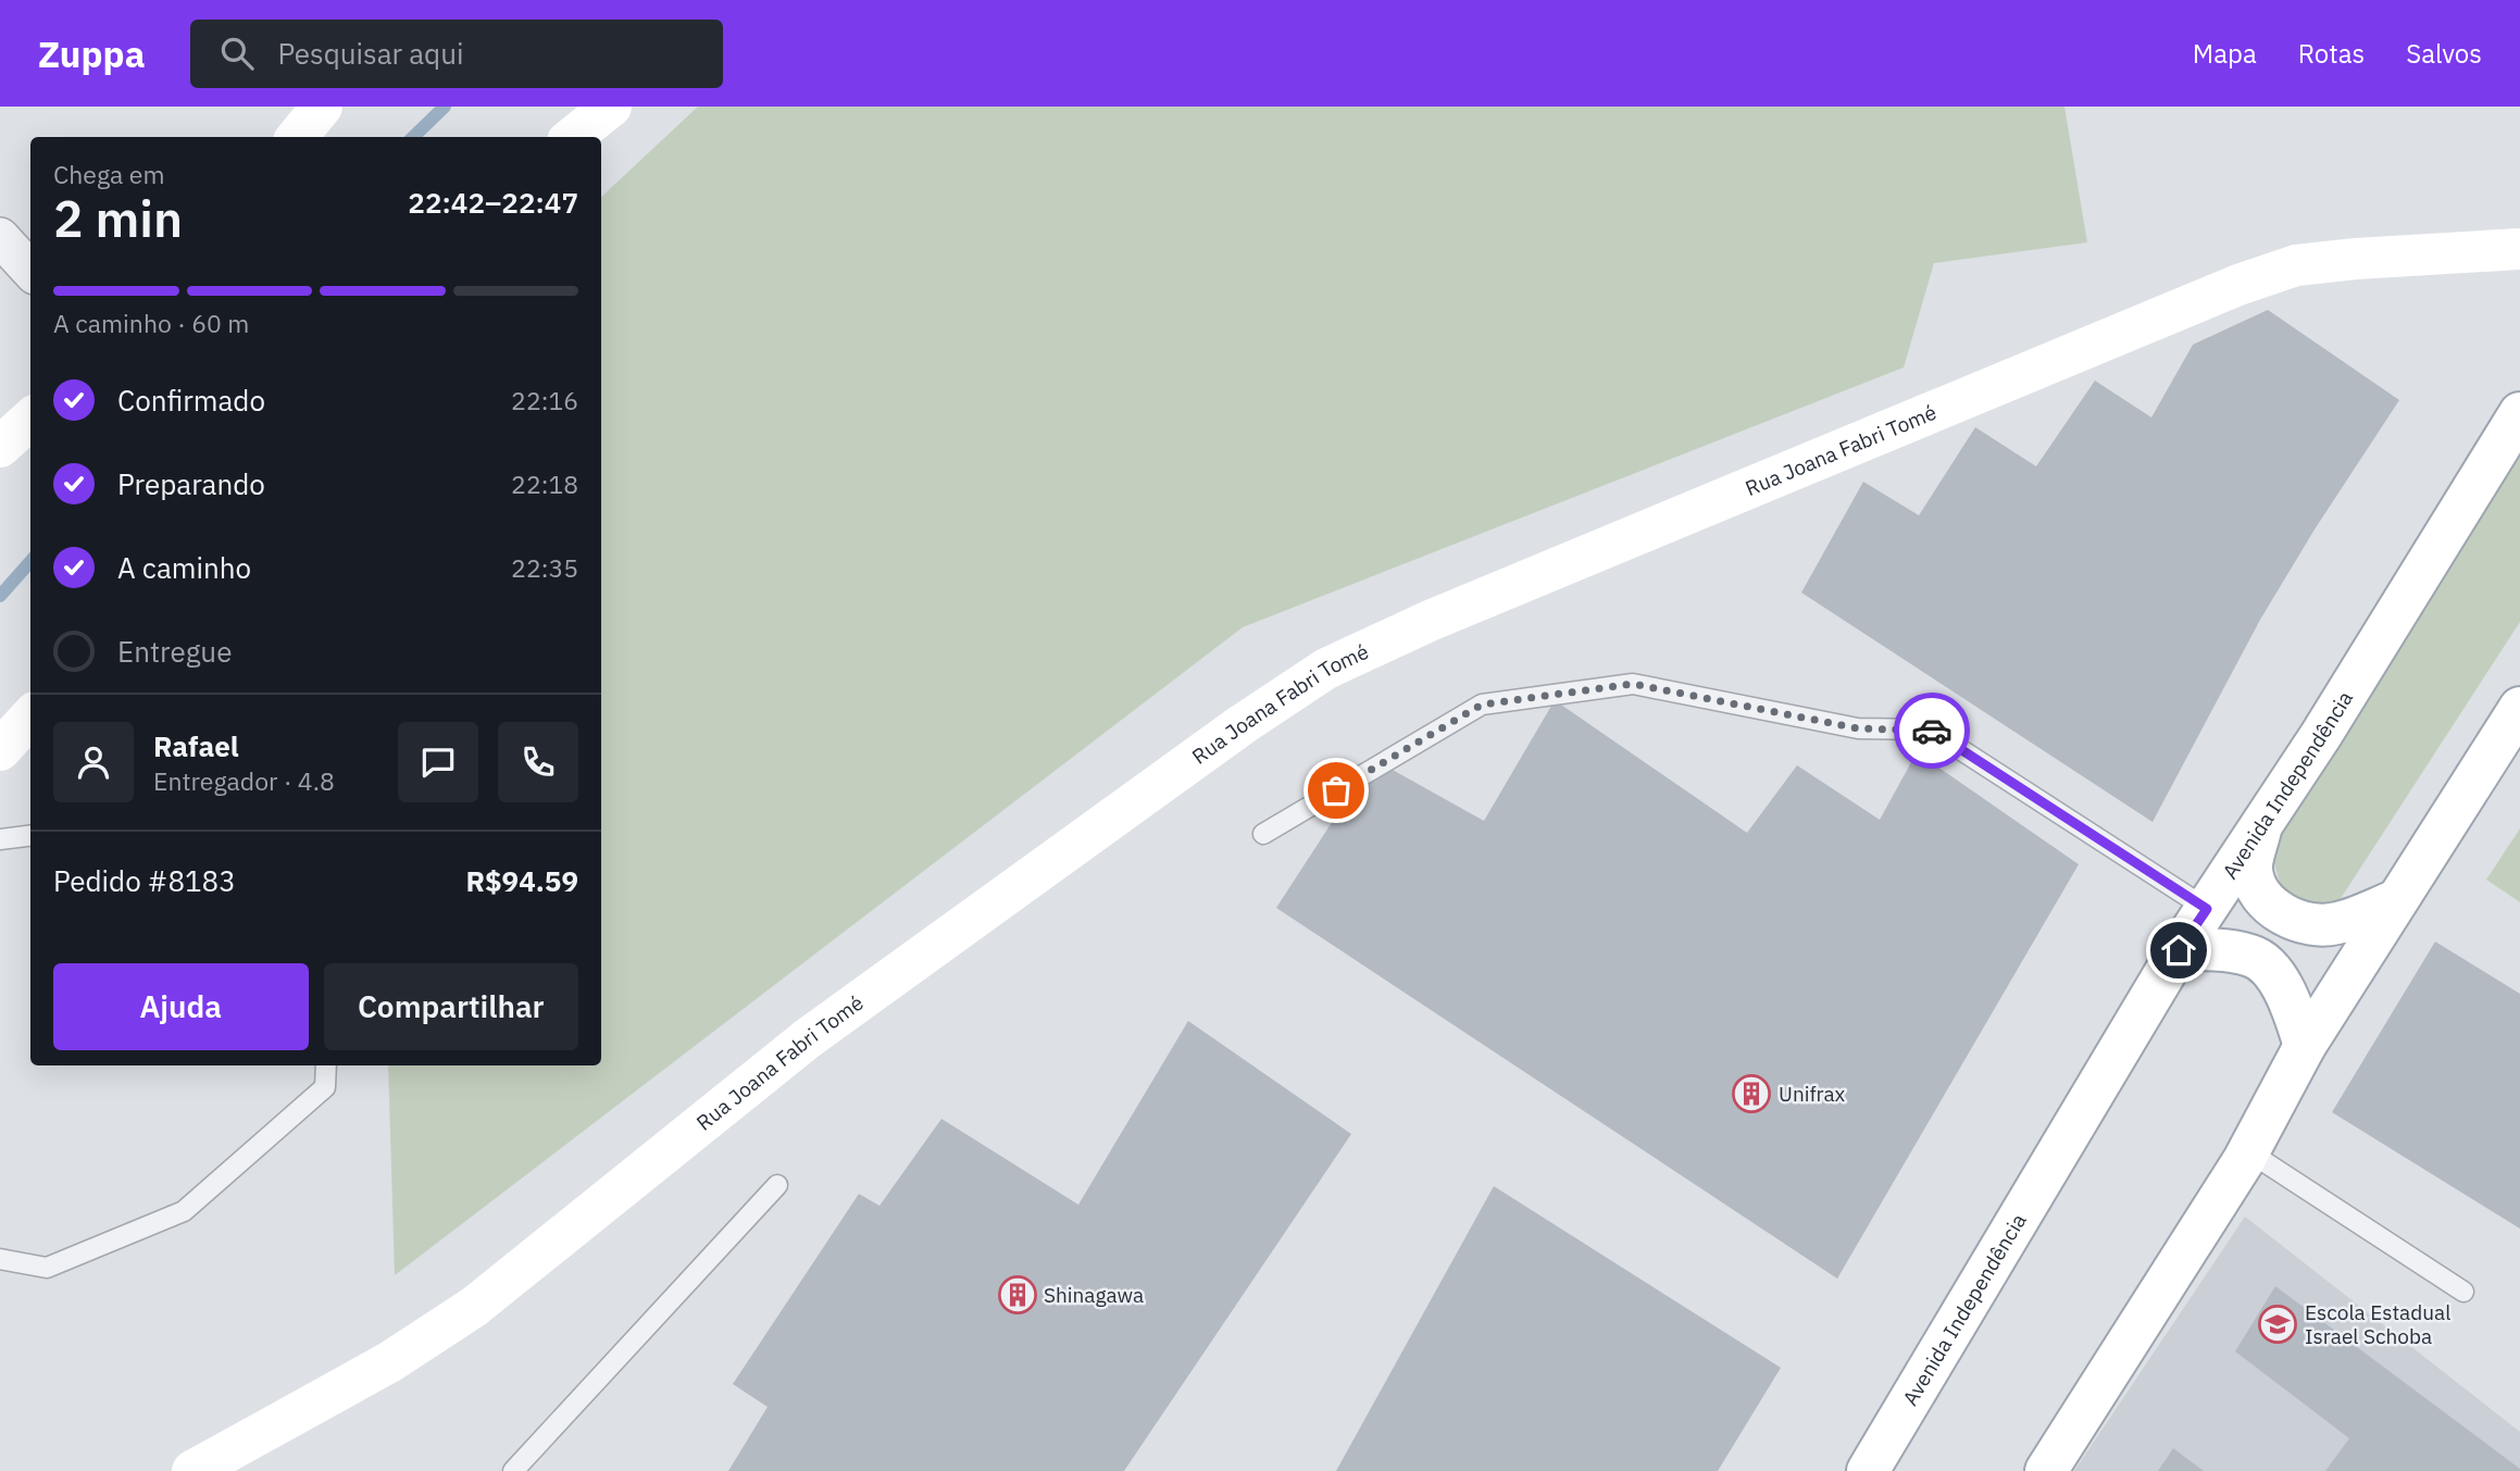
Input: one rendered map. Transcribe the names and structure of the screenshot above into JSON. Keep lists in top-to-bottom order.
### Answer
{
  "streets": {
    "street": ["Rua Joana Fabri Tomé", "Avenida Independência"]
  },
  "places": {
    "building": ["Unifrax", "Shinagawa"],
    "school or university": ["Escola Estadual Israel Schoba"]
  },
  "page": {
    "header": "Zuppa",
    "search": "Pesquisar aqui",
    "nav": ["Mapa", "Rotas", "Salvos"],
    "heading": ["2 min", "Chega em", "22:42–22:47"],
    "panel": [
      "Rafael",
      "Entregador · 4.8",
      "Pedido #8183",
      "R$94.59"
    ],
    "bar": "A caminho · 60 m",
    "list": [
      ["Confirmado", "22:16"],
      ["Preparando", "22:18"],
      ["A caminho", "22:35"],
      "Entregue"
    ],
    "buttons": ["Ajuda", "Compartilhar"]
  }
}
